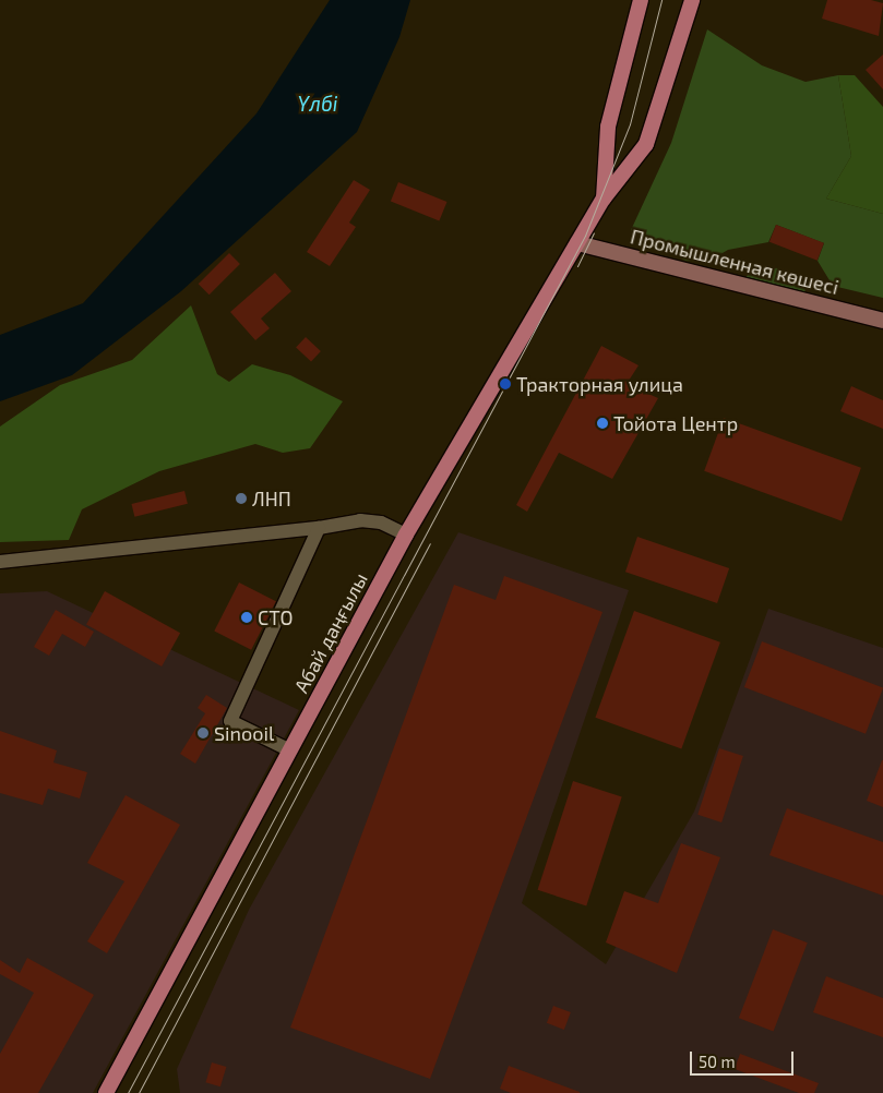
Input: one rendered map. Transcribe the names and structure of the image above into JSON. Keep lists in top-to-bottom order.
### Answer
{
  "streets": {
    "main road": ["Промышленная көшесі", "Абай даңғылы"]
  },
  "crossings": [
    ["Промышленная көшесі", "Абай даңғылы"]
  ],
  "water": ["Үлбі"],
  "places": [
    "Тракторная улица",
    "Тойота Центр",
    "ЛНП",
    "СТО",
    "Sinooil"
  ],
  "scale_bar": "50 m"
}
